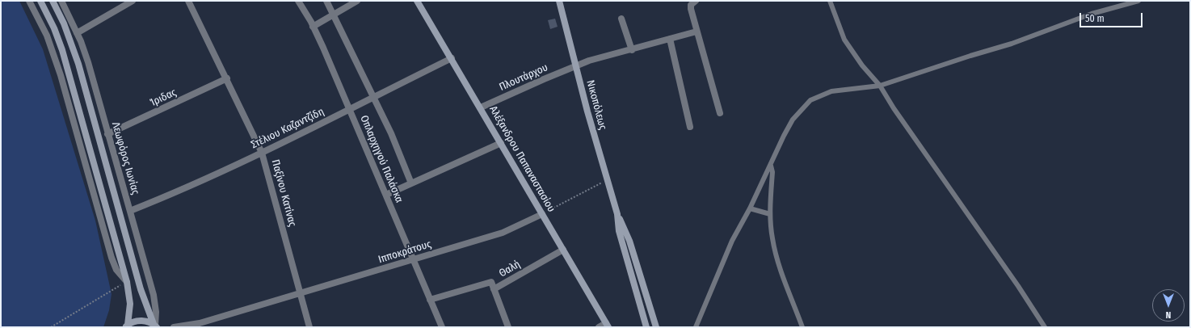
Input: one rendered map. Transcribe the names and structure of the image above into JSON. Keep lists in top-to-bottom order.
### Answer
{
  "streets": {
    "main road": ["Νικοπόλεως", "Αλέξανδρου Παπαναστασίου"],
    "street": [
      "Πλουτάρχου",
      "Ίριδας",
      "Στέλιου Καζαντζίδη",
      "Λεωφόρος Ιωνίας",
      "Οπλαρχηγού Παλάσκα",
      "Παξίνου Κατίνας",
      "Ιπποκράτους",
      "Θαλή"
    ]
  },
  "crossings": [
    ["Πλουτάρχου", "Νικοπόλεως"],
    ["Πλουτάρχου", "Αλέξανδρου Παπαναστασίου"],
    ["Ίριδας", "Λεωφόρος Ιωνίας"],
    ["Ίριδας", "Παξίνου Κατίνας"],
    ["Στέλιου Καζαντζίδη", "Λεωφόρος Ιωνίας"],
    ["Στέλιου Καζαντζίδη", "Οπλαρχηγού Παλάσκα"],
    ["Στέλιου Καζαντζίδη", "Αλέξανδρου Παπαναστασίου"],
    ["Στέλιου Καζαντζίδη", "Παξίνου Κατίνας"],
    ["Οπλαρχηγού Παλάσκα", "Ιπποκράτους"],
    ["Οπλαρχηγού Παλάσκα", "Θαλή"],
    ["Αλέξανδρου Παπαναστασίου", "Ιπποκράτους"],
    ["Αλέξανδρου Παπαναστασίου", "Θαλή"],
    ["Παξίνου Κατίνας", "Ιπποκράτους"]
  ],
  "scale_bar": "50 m",
  "north": "bottom"
}
